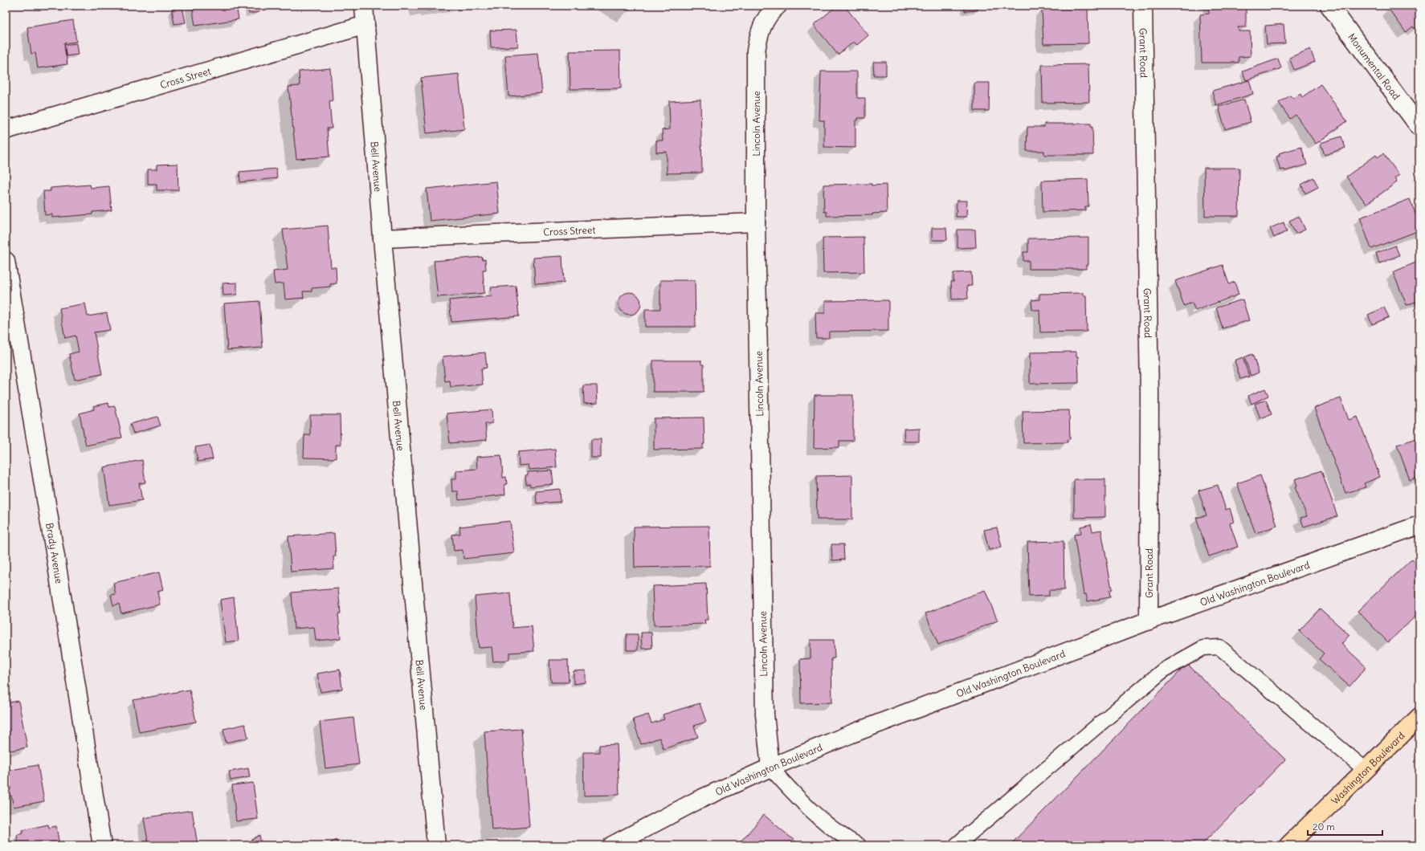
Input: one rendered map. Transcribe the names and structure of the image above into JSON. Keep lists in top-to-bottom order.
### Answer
{
  "streets": {
    "main road": ["Washington Boulevard"],
    "street": [
      "Grant Road",
      "Monumental Road",
      "Cross Street",
      "Lincoln Avenue",
      "Bell Avenue",
      "Brady Avenue",
      "Old Washington Boulevard"
    ]
  },
  "crossings": [
    ["Grant Road", "Old Washington Boulevard"],
    ["Cross Street", "Lincoln Avenue"],
    ["Cross Street", "Bell Avenue"],
    ["Lincoln Avenue", "Old Washington Boulevard"]
  ],
  "scale_bar": "20 m"
}
